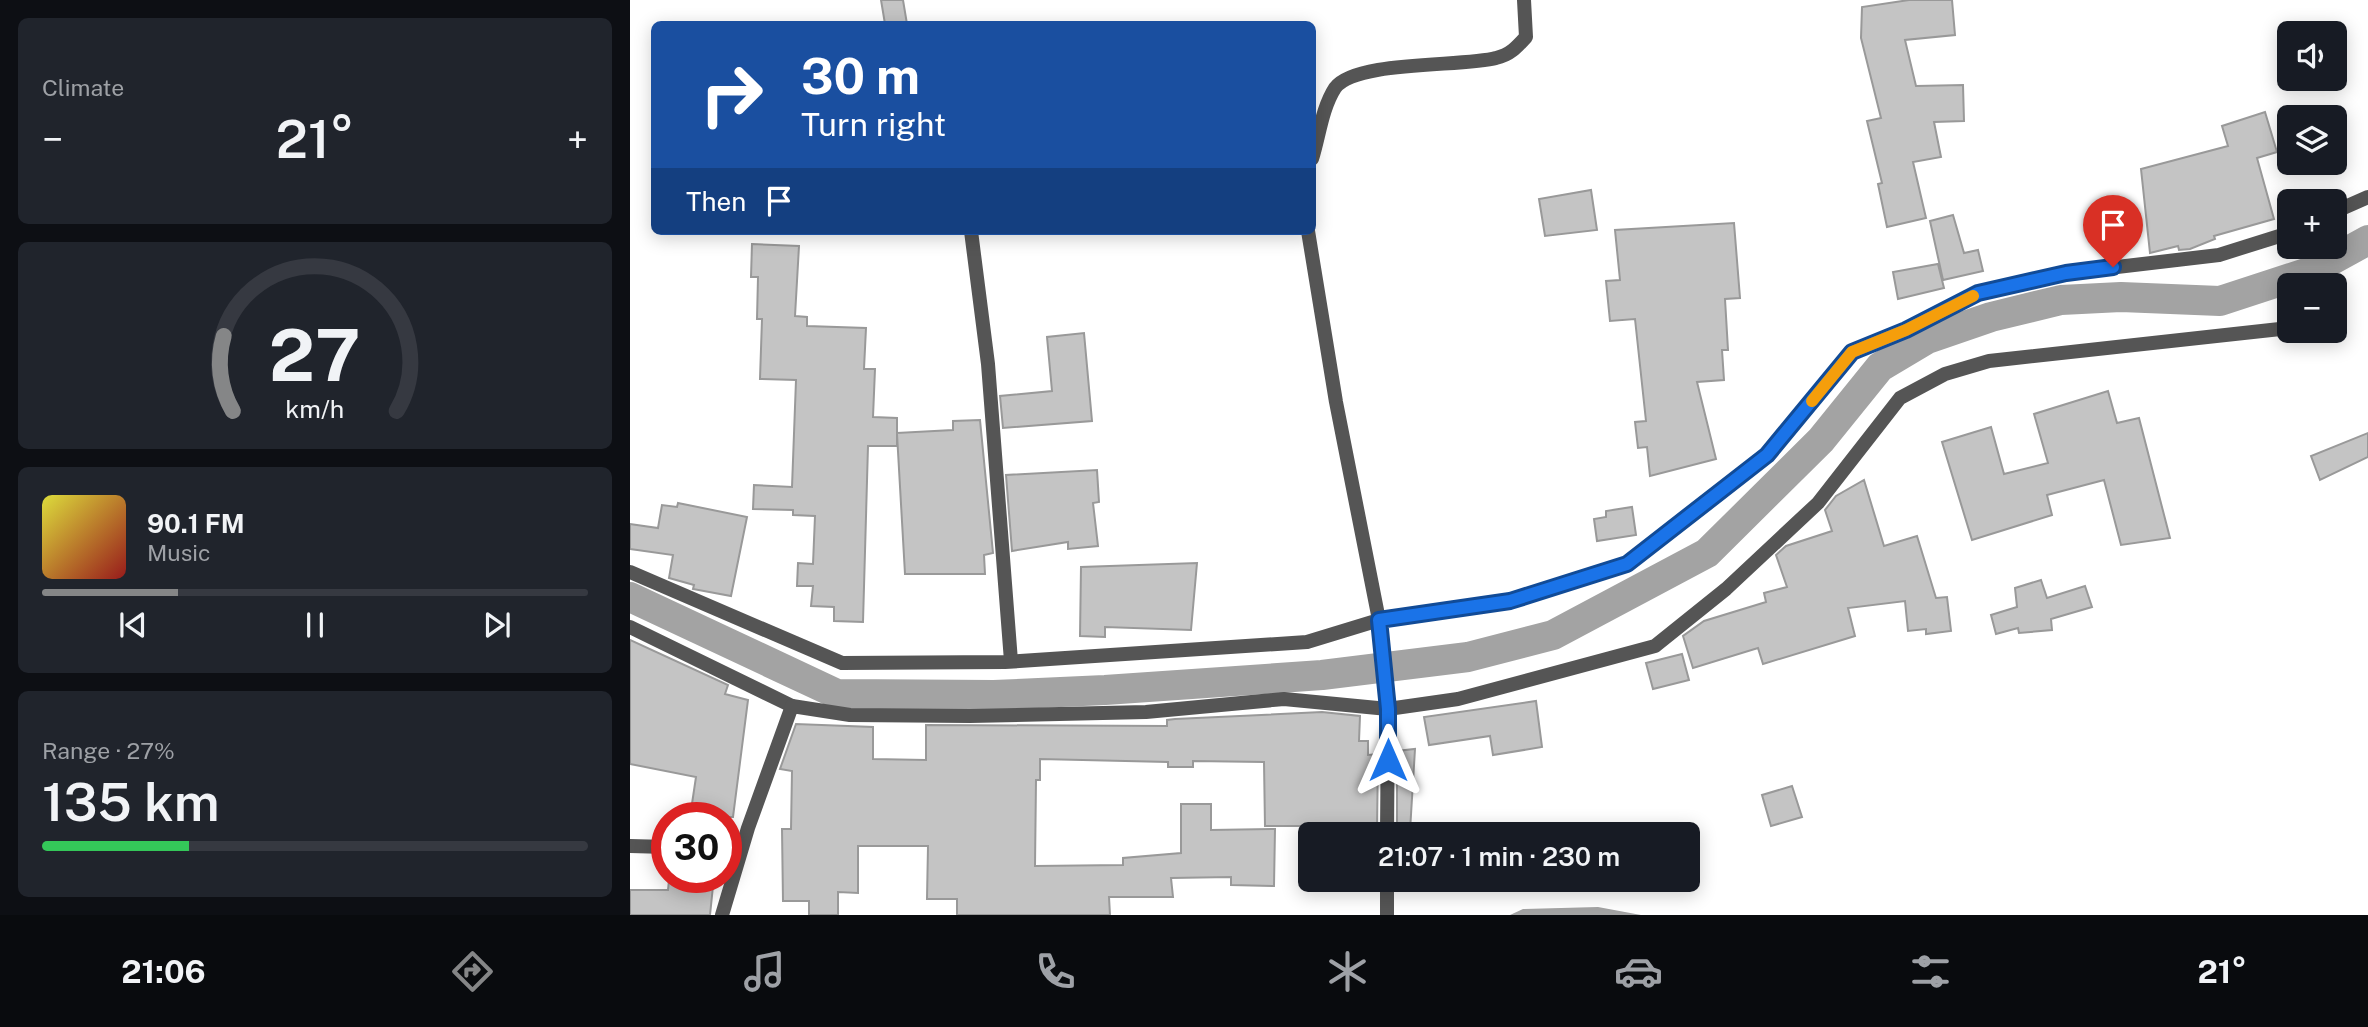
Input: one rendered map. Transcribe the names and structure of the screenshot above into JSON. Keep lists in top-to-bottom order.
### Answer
{
  "page": {
    "tile": [
      "Climate",
      ["Range · 27%", "135 km"]
    ],
    "map_buttons": ["+", "−"],
    "turn": ["30 m", "Turn right"],
    "heat": ["−", "21°", "+"],
    "then": "Then",
    "song": ["90.1 FM", "Music"],
    "limit": "30",
    "trip": "21:07 · 1 min · 230 m",
    "tabs": ["21:06", "21°"],
    "gauge": ["27", "km/h"]
  }
}
